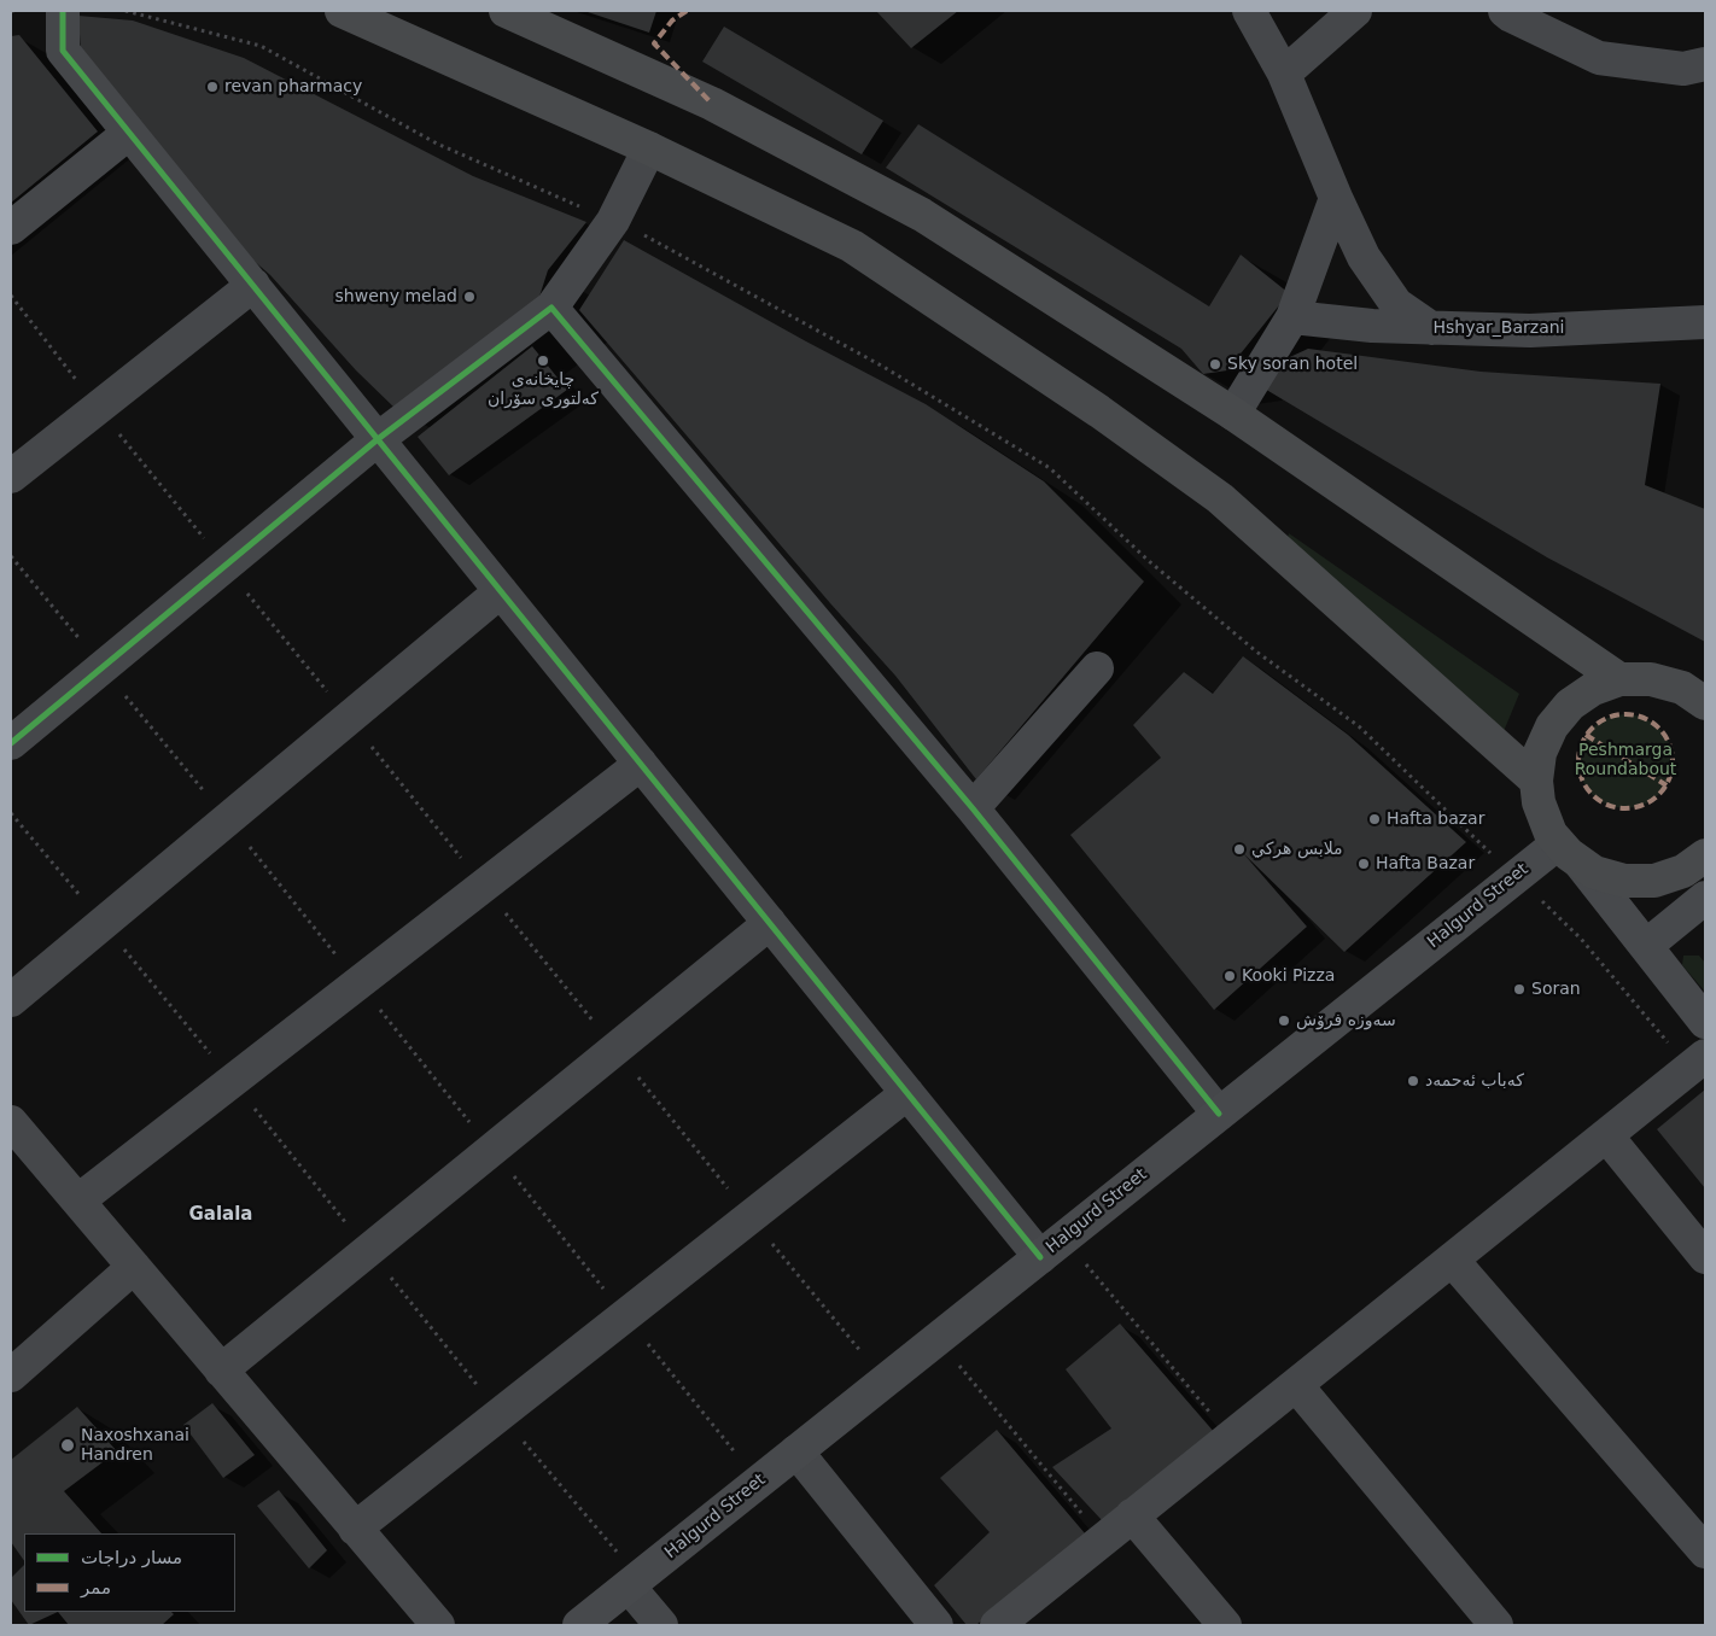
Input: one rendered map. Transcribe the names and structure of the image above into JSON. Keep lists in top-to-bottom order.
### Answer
{
  "streets": {
    "main road": ["Halgurd Street"],
    "street": ["Hshyar_Barzani"]
  },
  "districts": ["Galala"],
  "parks": ["Peshmarga Roundabout"],
  "places": [
    "revan pharmacy",
    "shweny melad",
    "چایخانەی کەلتوری سۆران",
    "Sky soran hotel",
    "Hafta bazar",
    "ملابس هركي",
    "Hafta Bazar",
    "Kooki Pizza",
    "Soran",
    "سەوزە فرۆش",
    "کەباب ئەحمەد",
    "Naxoshxanai Handren"
  ],
  "legend": ["مسار دراجات", "ممر"]
}
